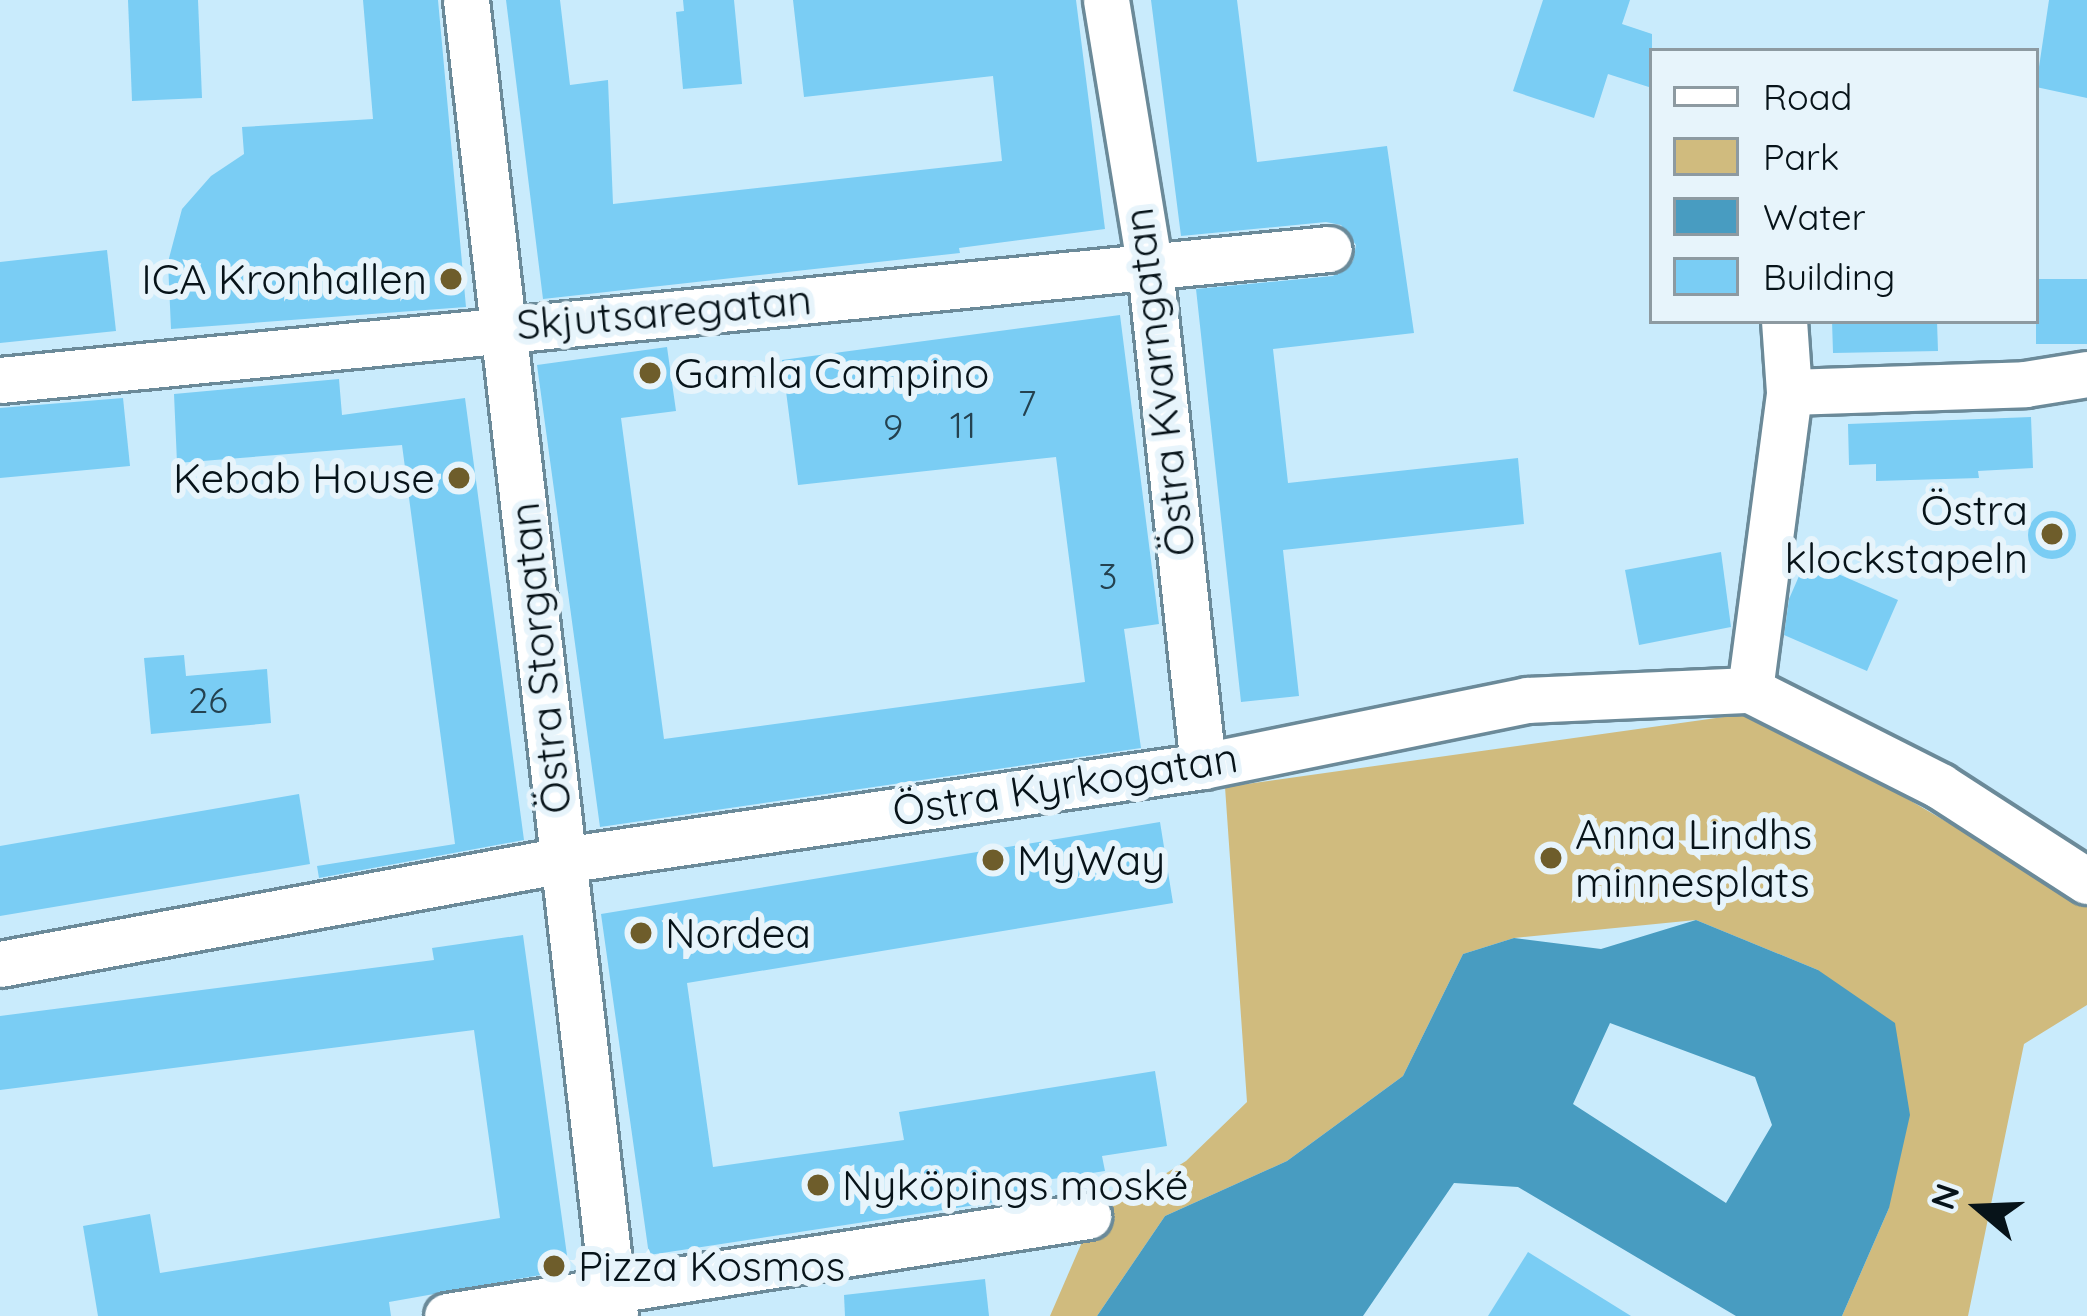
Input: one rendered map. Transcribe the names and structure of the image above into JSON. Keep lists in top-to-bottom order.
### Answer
{
  "streets": {
    "street": [
      "Skjutsaregatan",
      "Östra Kvarngatan",
      "Östra Storgatan",
      "Östra Kyrkogatan"
    ]
  },
  "crossings": [
    ["Skjutsaregatan", "Östra Kvarngatan"],
    ["Skjutsaregatan", "Östra Storgatan"],
    ["Östra Kvarngatan", "Östra Kyrkogatan"],
    ["Östra Storgatan", "Östra Kyrkogatan"]
  ],
  "places": [
    "ICA Kronhallen",
    "Gamla Campino",
    "Kebab House",
    "Östra klockstapeln",
    "Anna Lindhs minnesplats",
    "MyWay",
    "Nordea",
    "Nyköpings moské",
    "Pizza Kosmos"
  ],
  "house_numbers": [
    "7",
    "11",
    "9",
    "3",
    "26"
  ],
  "legend": [
    "Road",
    "Park",
    "Water",
    "Building"
  ],
  "north": "left"
}
